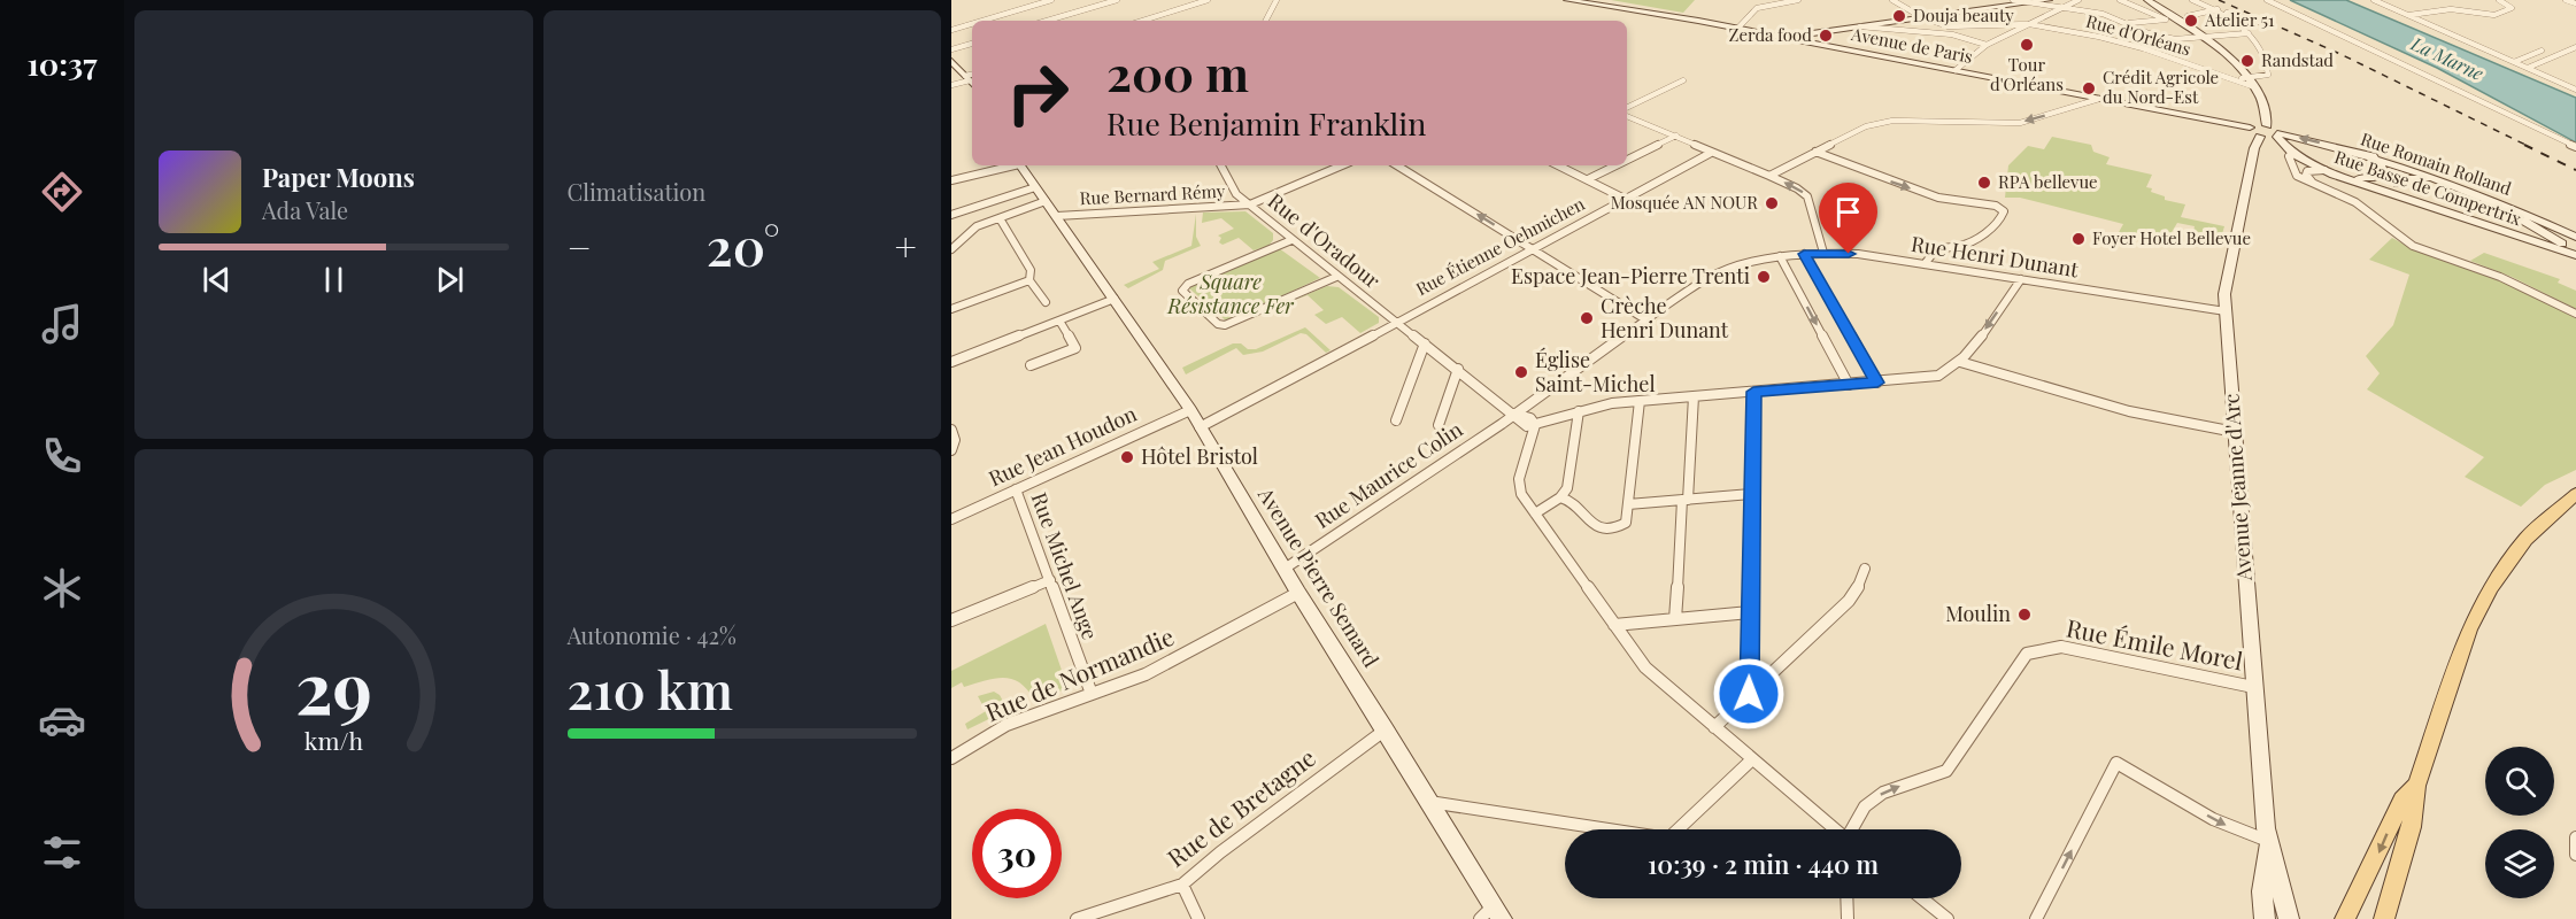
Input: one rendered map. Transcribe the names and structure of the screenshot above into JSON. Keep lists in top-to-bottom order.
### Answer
{
  "streets": {
    "main road": [
      "Avenue de Paris",
      "Rue Romain Rolland",
      "Rue Basse de Compertrix",
      "Avenue Jeanne d'Arc",
      "Avenue Pierre Semard"
    ],
    "street": [
      "Rue d'Orléans",
      "Rue Bernard Rémy",
      "Rue d'Oradour",
      "Rue Étienne Oehmichen",
      "Rue Henri Dunant",
      "Rue Jean Houdon",
      "Rue Maurice Colin",
      "Rue Michel Ange",
      "Rue Émile Morel",
      "Rue de Normandie",
      "Rue de Bretagne"
    ]
  },
  "crossings": [
    ["Rue Romain Rolland", "Rue Basse de Compertrix"],
    ["Rue Bernard Rémy", "Rue d'Oradour"],
    ["Rue Bernard Rémy", "Avenue Pierre Semard"],
    ["Rue d'Oradour", "Rue Étienne Oehmichen"],
    ["Rue d'Oradour", "Rue Henri Dunant"],
    ["Rue d'Oradour", "Rue Maurice Colin"],
    ["Rue Étienne Oehmichen", "Avenue Pierre Semard"],
    ["Rue Henri Dunant", "Rue Maurice Colin"],
    ["Rue Henri Dunant", "Avenue Jeanne d'Arc"],
    ["Rue Jean Houdon", "Rue Michel Ange"],
    ["Rue Jean Houdon", "Avenue Pierre Semard"],
    ["Rue Maurice Colin", "Avenue Pierre Semard"],
    ["Avenue Jeanne d'Arc", "Rue Émile Morel"],
    ["Rue Michel Ange", "Rue de Normandie"],
    ["Avenue Pierre Semard", "Rue de Normandie"],
    ["Avenue Pierre Semard", "Rue de Bretagne"]
  ],
  "one_way": ["Rue Émile Morel"],
  "water": ["La Marne"],
  "parks": ["Square Résistance Fer"],
  "places": [
    "Douja beauty",
    "Atelier 51",
    "Zerda food",
    "Tour d'Orléans",
    "Randstad",
    "Crédit Agricole du Nord-Est",
    "RPA bellevue",
    "Mosquée AN NOUR",
    "Foyer Hotel Bellevue",
    "Espace Jean-Pierre Trenti",
    "Crèche Henri Dunant",
    "Église Saint-Michel",
    "Hôtel Bristol",
    "Moulin"
  ],
  "page": {
    "tabs": "10:37",
    "tile": [
      "Climatisation",
      ["Autonomie · 42%", "210 km"]
    ],
    "turn": ["200 m", "Rue Benjamin Franklin"],
    "song": ["Paper Moons", "Ada Vale"],
    "heat": ["−", "20°", "+"],
    "limit": "30",
    "trip": "10:39 · 2 min · 440 m",
    "gauge": ["29", "km/h"]
  }
}
